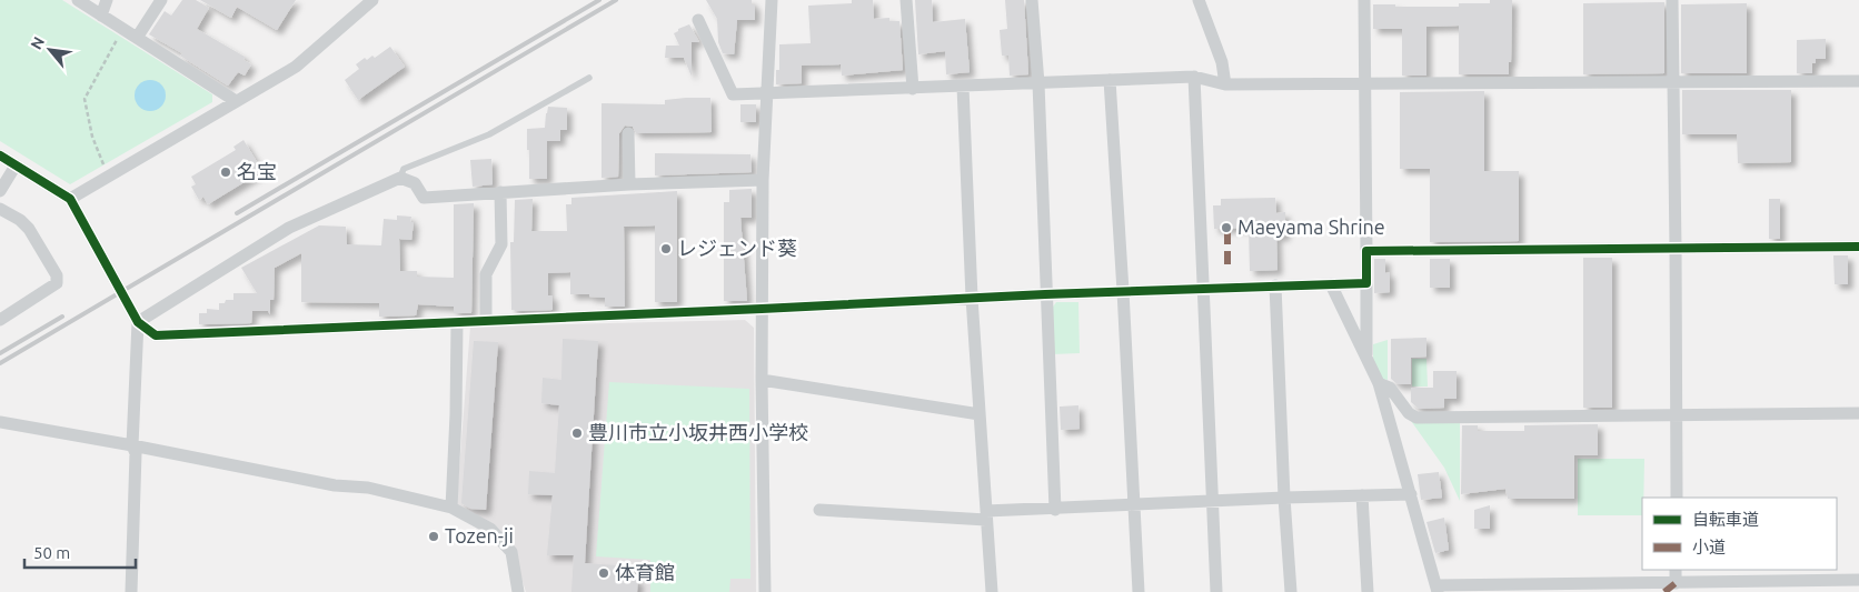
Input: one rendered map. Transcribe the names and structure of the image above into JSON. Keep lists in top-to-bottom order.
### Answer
{
  "places": [
    "名宝",
    "Maeyama Shrine",
    "レジェンド葵",
    "豊川市立小坂井西小学校",
    "Tozen-ji",
    "体育館"
  ],
  "legend": ["自転車道", "小道"],
  "scale_bar": "50 m",
  "north": "top left"
}
